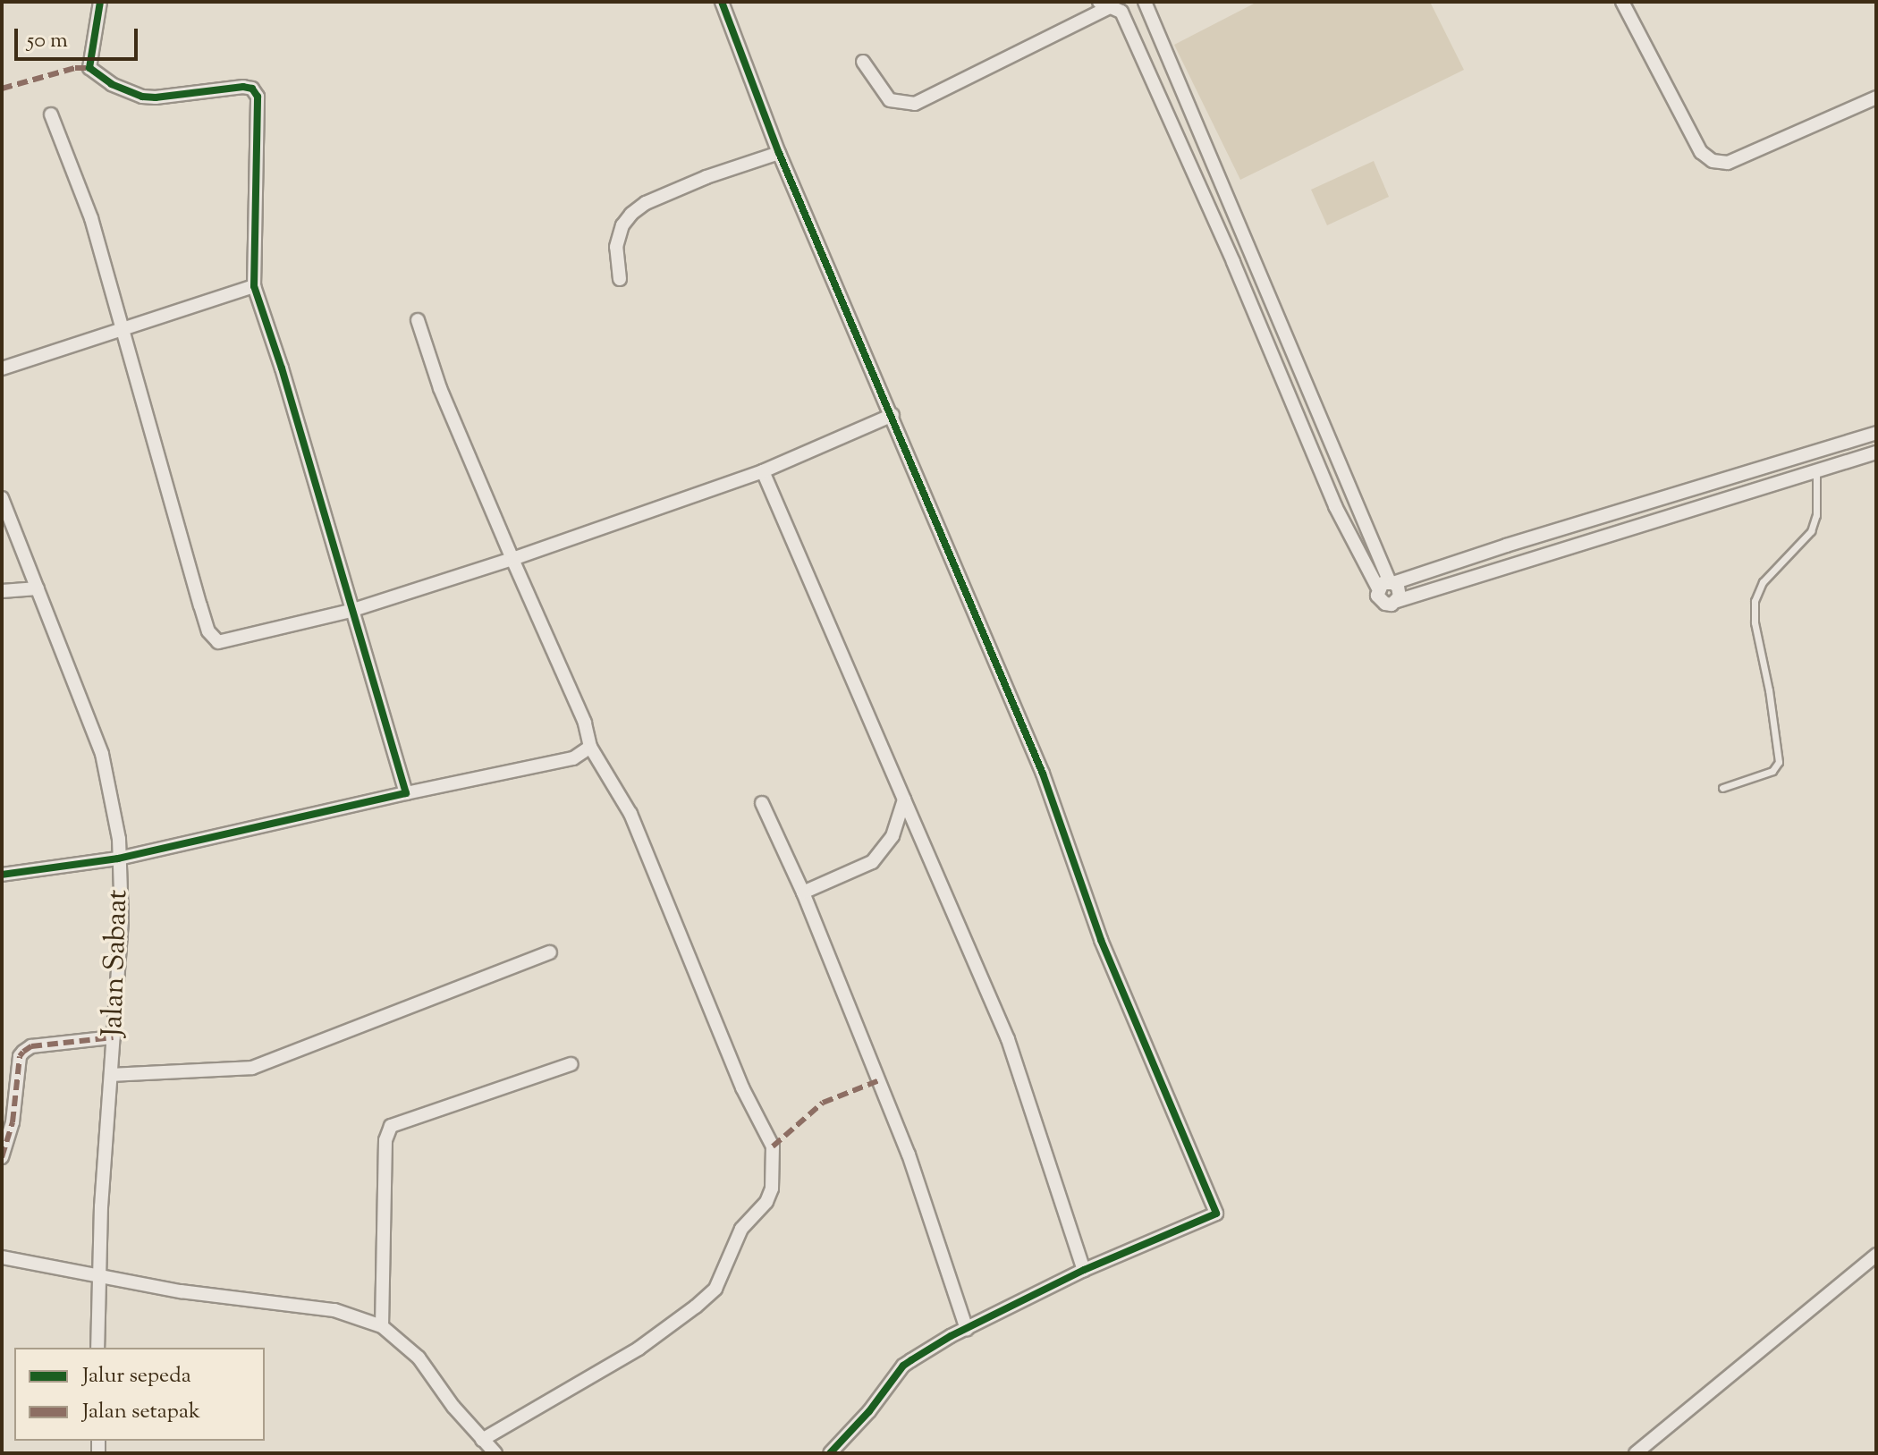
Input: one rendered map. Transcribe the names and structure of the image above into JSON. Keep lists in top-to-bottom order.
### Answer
{
  "streets": {
    "street": ["Jalan Sabaat"]
  },
  "legend": ["Jalur sepeda", "Jalan setapak"],
  "scale_bar": "50 m"
}
